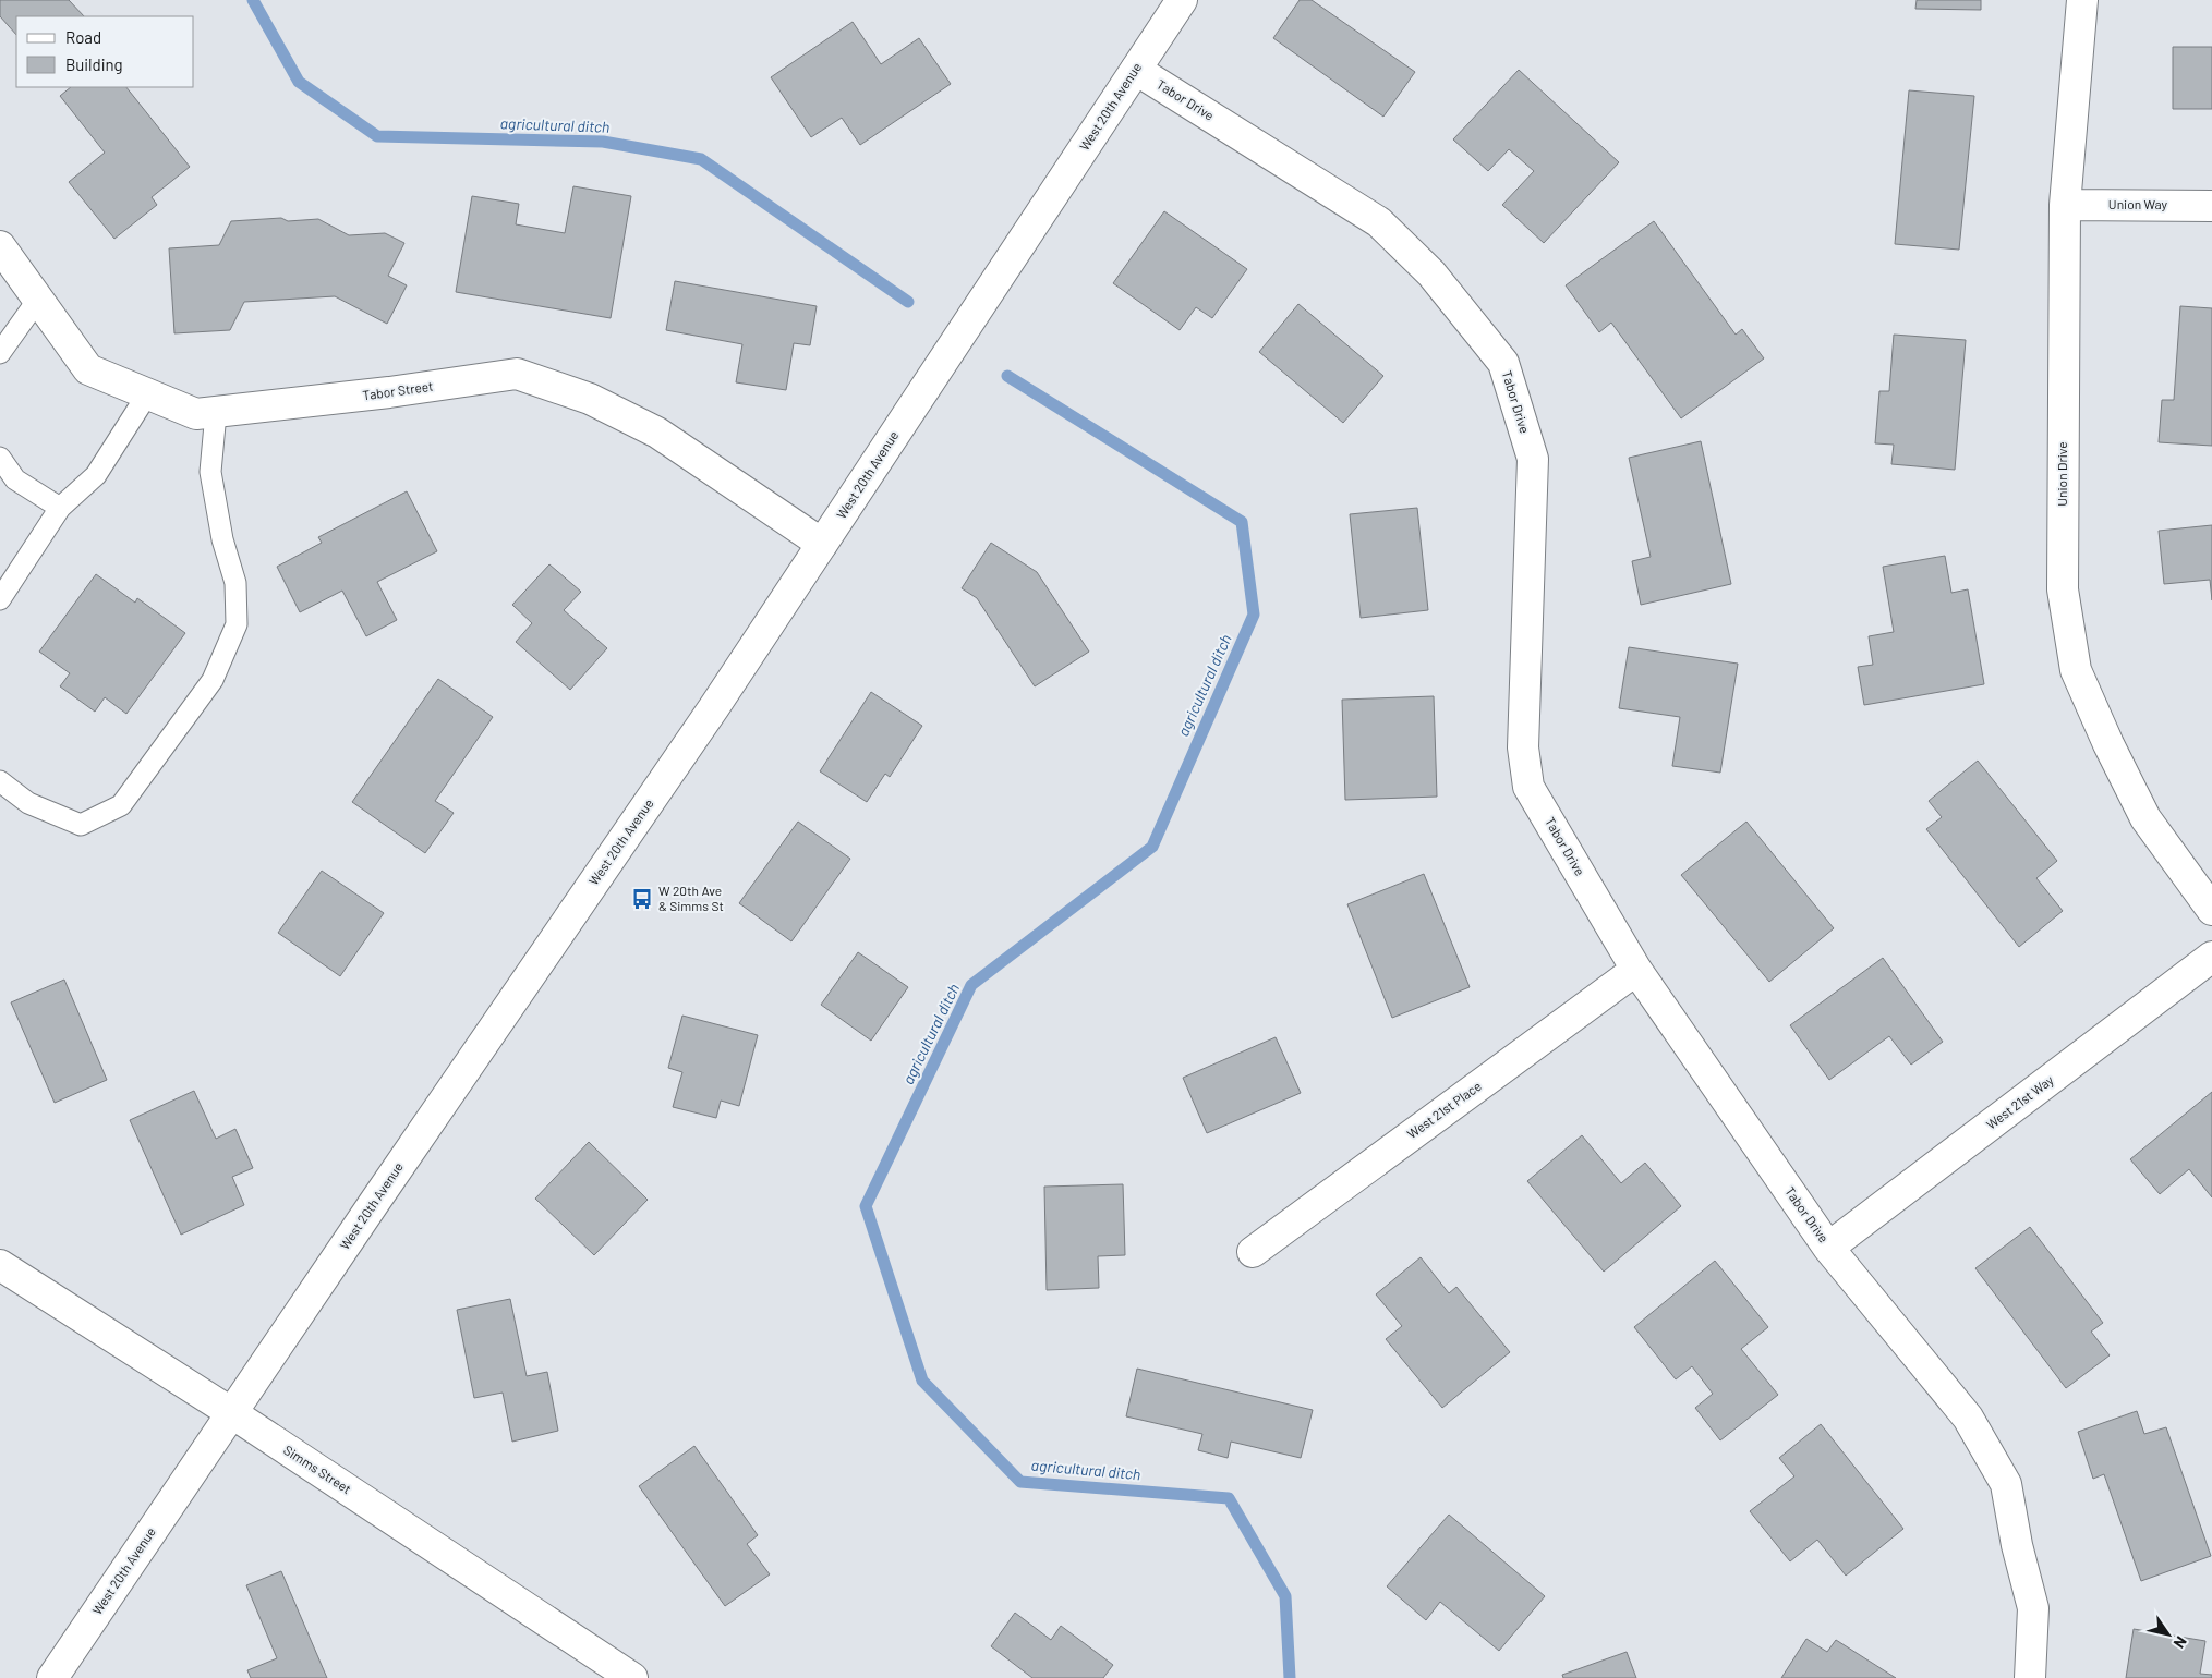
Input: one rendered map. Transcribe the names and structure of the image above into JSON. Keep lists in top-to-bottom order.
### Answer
{
  "streets": {
    "street": [
      "Tabor Drive",
      "West 20th Avenue",
      "Union Way",
      "Tabor Street",
      "Union Drive",
      "West 21st Way",
      "West 21st Place",
      "Simms Street"
    ]
  },
  "crossings": [
    ["Tabor Drive", "West 20th Avenue"],
    ["Tabor Drive", "West 21st Way"],
    ["Tabor Drive", "West 21st Place"],
    ["West 20th Avenue", "Tabor Street"],
    ["West 20th Avenue", "Simms Street"],
    ["Union Way", "Union Drive"]
  ],
  "water": ["agricultural ditch"],
  "places": {
    "bus stop": ["W 20th Ave & Simms St"]
  },
  "legend": ["Road", "Building"],
  "north": "bottom right"
}
